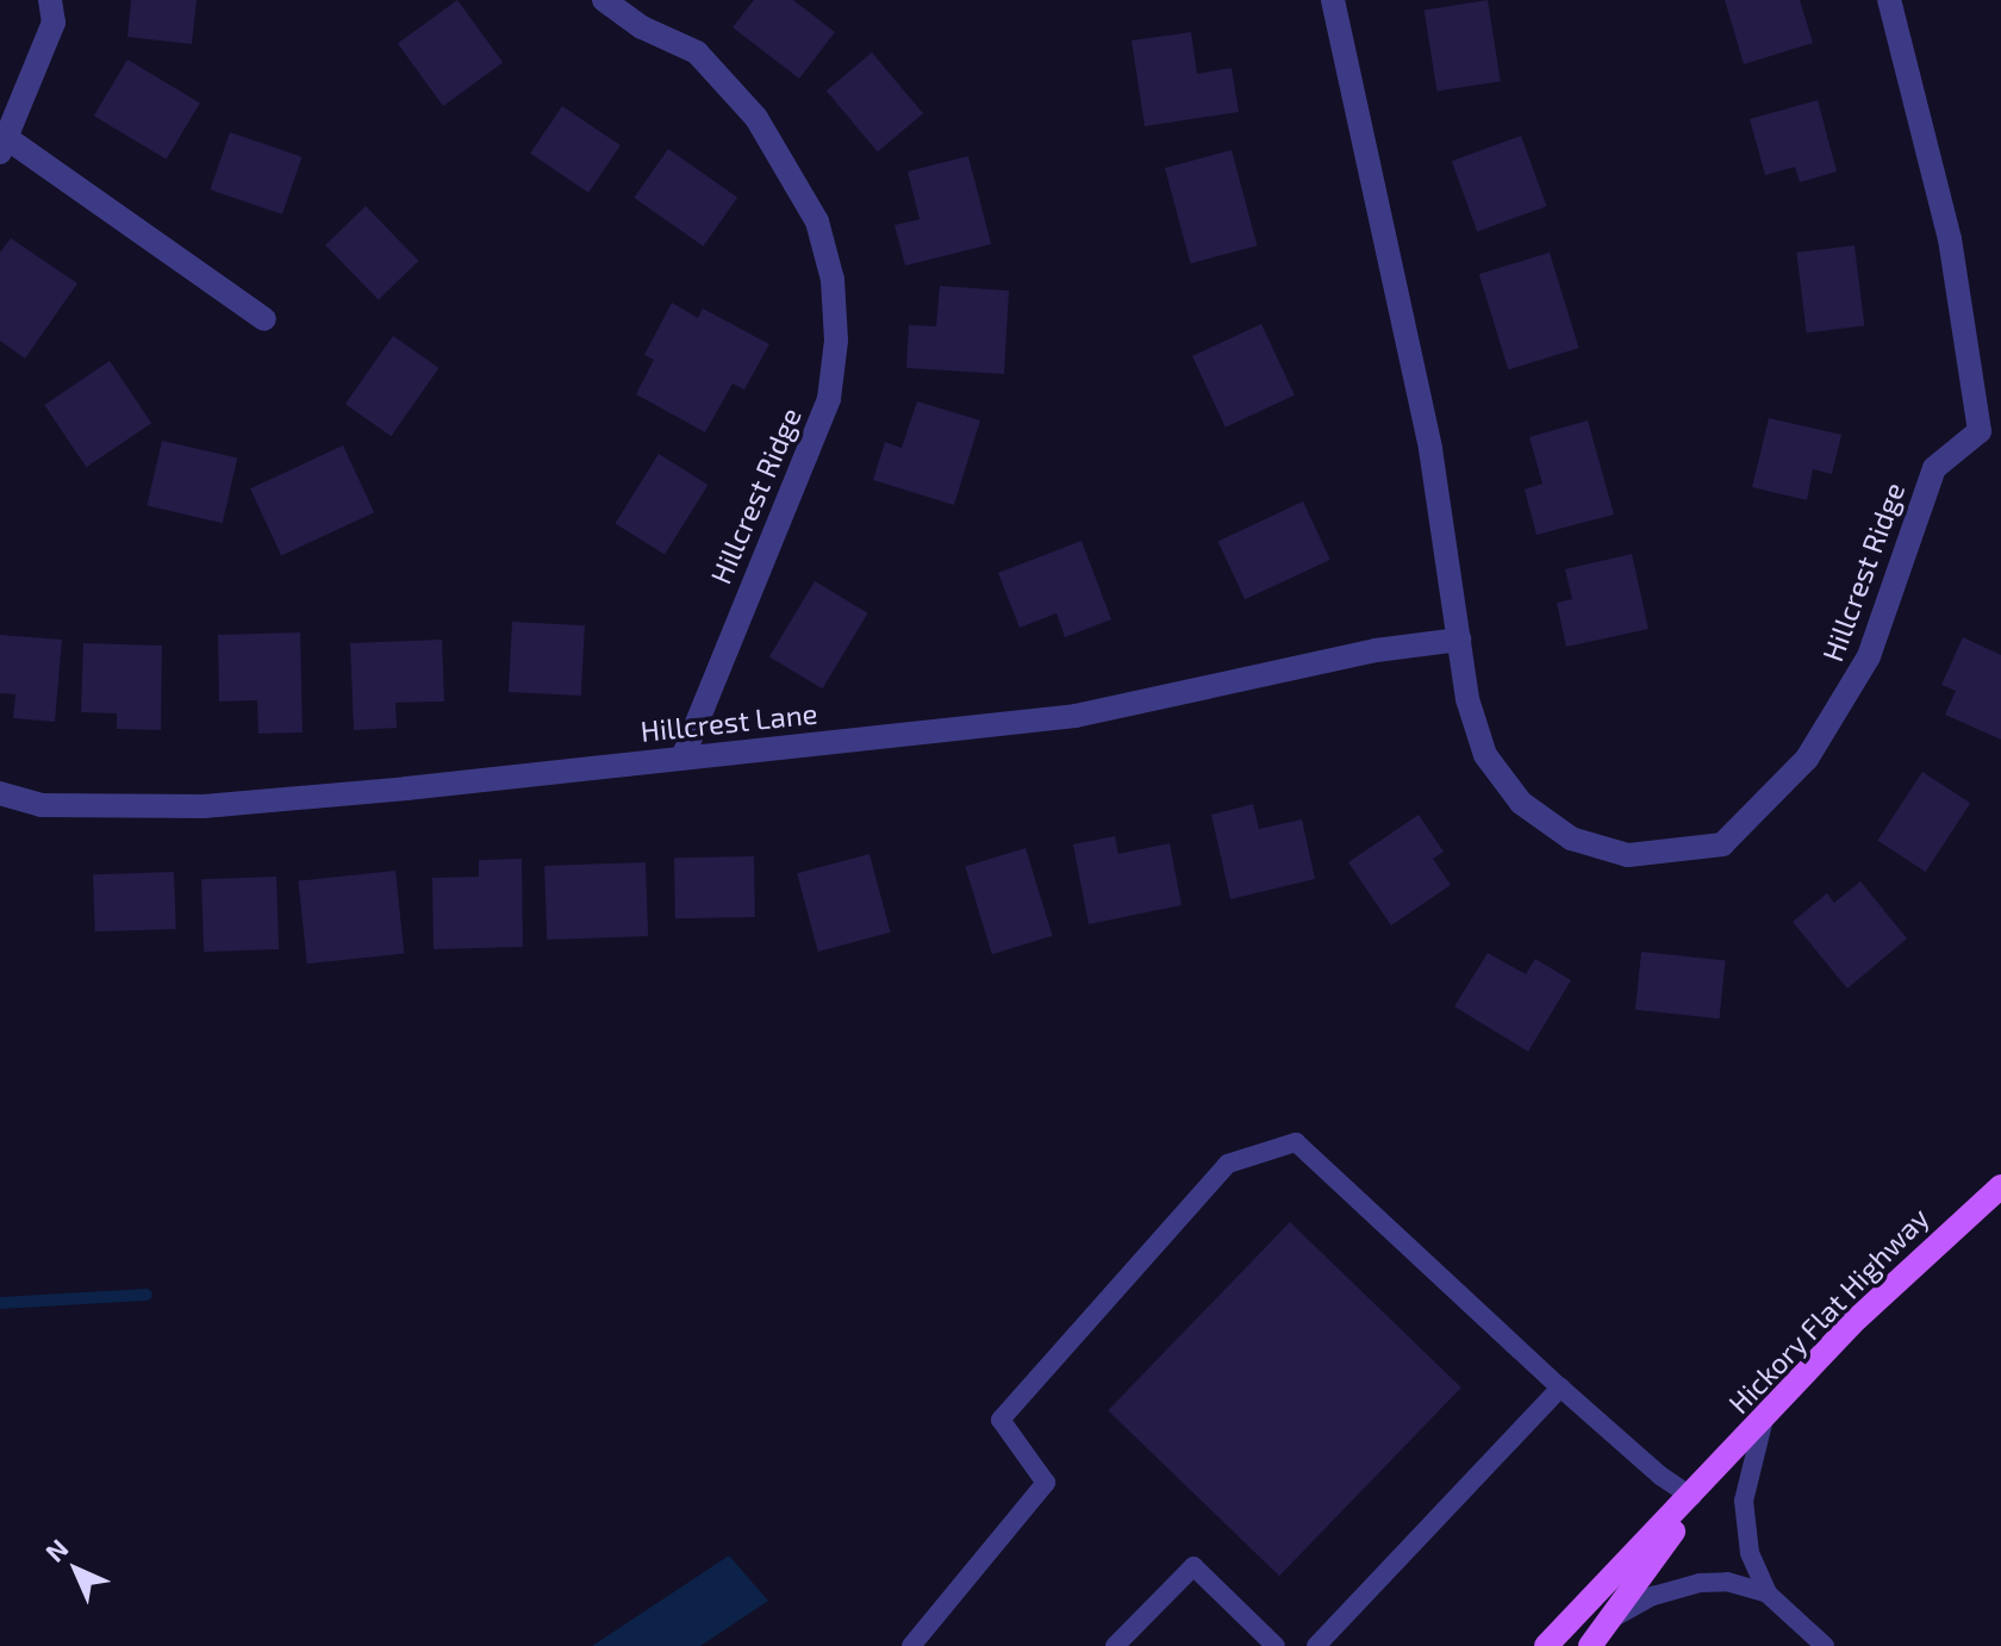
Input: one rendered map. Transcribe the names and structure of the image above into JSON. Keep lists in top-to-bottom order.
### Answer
{
  "streets": {
    "main road": ["Hickory Flat Highway"],
    "street": ["Hillcrest Ridge", "Hillcrest Lane"]
  },
  "crossings": [
    ["Hillcrest Ridge", "Hillcrest Lane"]
  ],
  "north": "top left"
}
